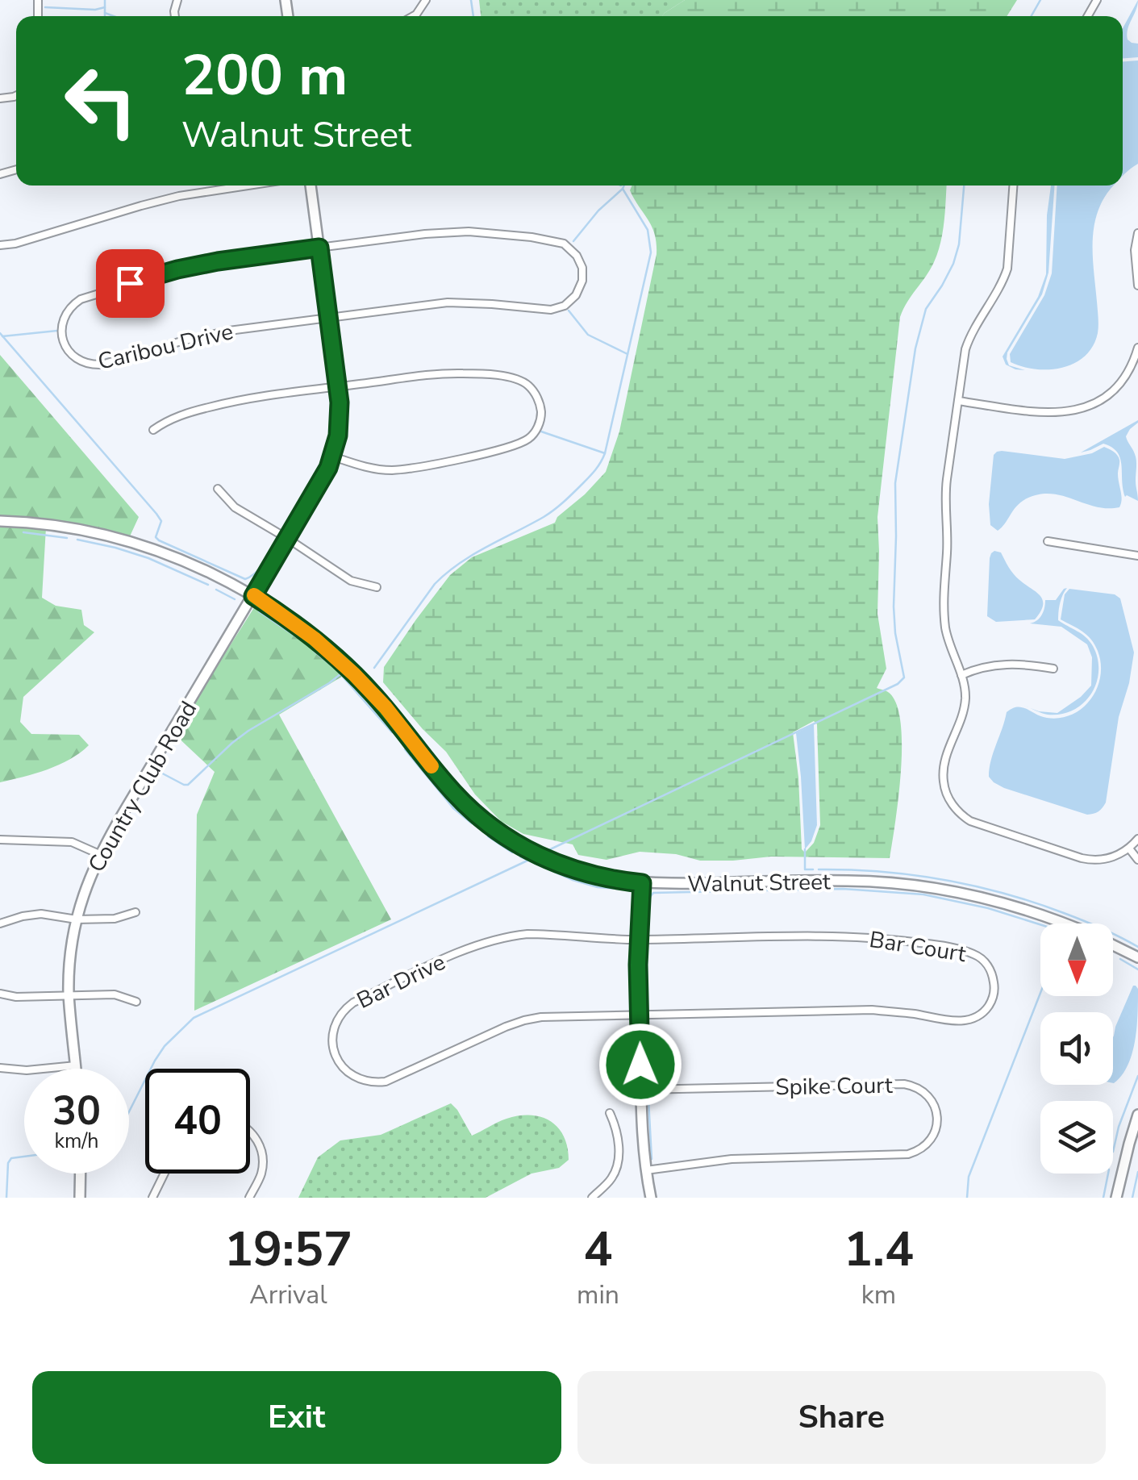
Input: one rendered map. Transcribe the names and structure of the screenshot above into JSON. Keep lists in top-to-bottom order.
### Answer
{
  "streets": {
    "street": [
      "Caribou Drive",
      "Country Club Road",
      "Walnut Street",
      "Bar Court",
      "Bar Drive",
      "Spike Court"
    ]
  },
  "crossings": [
    ["Caribou Drive", "Country Club Road"],
    ["Country Club Road", "Walnut Street"],
    ["Bar Court", "Bar Drive"]
  ],
  "north": "bottom",
  "page": {
    "turn": ["200 m", "Walnut Street"],
    "speed": "30 km/h",
    "limit": "40",
    "eta": [
      "19:57",
      "Arrival",
      "4",
      "min",
      "1.4",
      "km"
    ],
    "buttons": ["Exit", "Share"]
  }
}
